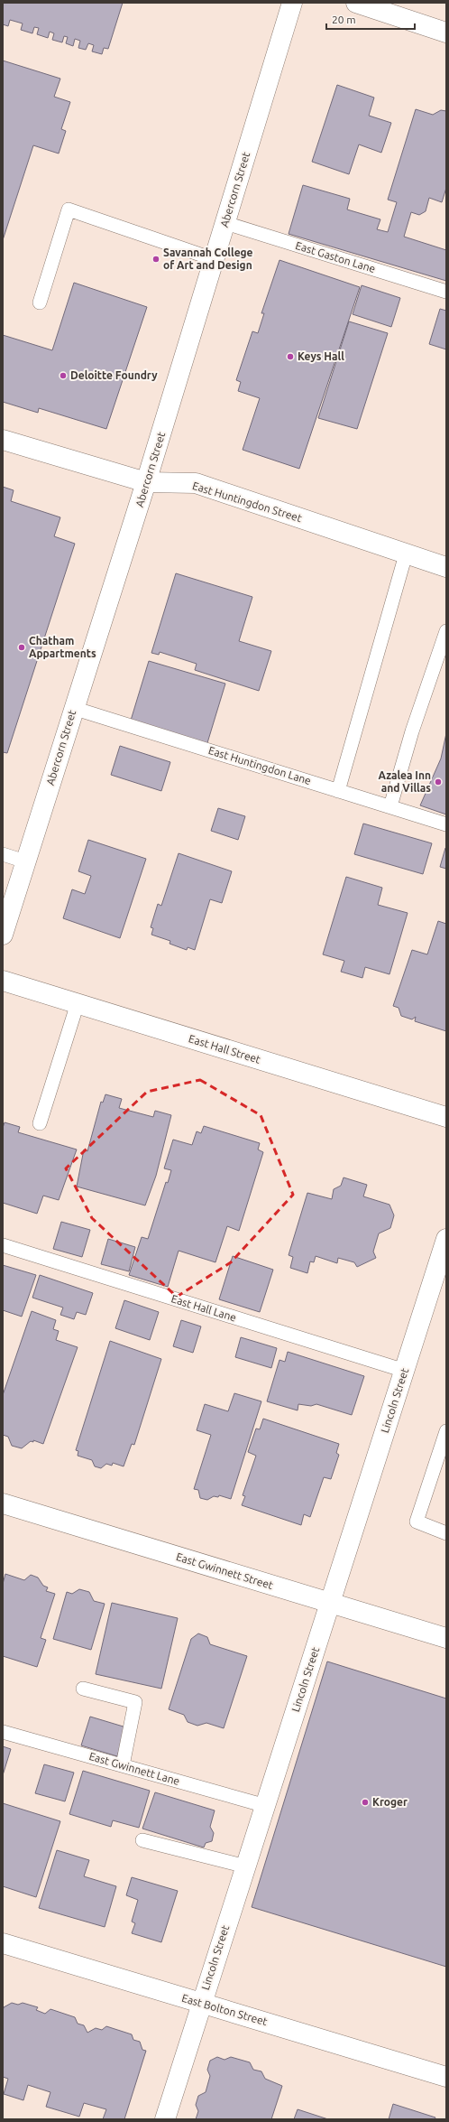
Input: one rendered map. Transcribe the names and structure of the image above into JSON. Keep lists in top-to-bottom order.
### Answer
{
  "streets": {
    "street": [
      "Abercorn Street",
      "East Huntingdon Street",
      "East Hall Street",
      "Lincoln Street",
      "East Gwinnett Street",
      "East Bolton Street"
    ],
    "lane": [
      "East Gaston Lane",
      "East Huntingdon Lane",
      "East Hall Lane",
      "East Gwinnett Lane"
    ]
  },
  "crossings": [
    ["Abercorn Street", "East Gaston Lane"],
    ["Abercorn Street", "East Huntingdon Street"],
    ["Abercorn Street", "East Huntingdon Lane"],
    ["East Hall Lane", "Lincoln Street"],
    ["Lincoln Street", "East Gwinnett Street"],
    ["Lincoln Street", "East Gwinnett Lane"],
    ["Lincoln Street", "East Bolton Street"]
  ],
  "places": [
    "Savannah College of Art and Design",
    "Keys Hall",
    "Deloitte Foundry",
    "Chatham Appartments",
    "Azalea Inn and Villas",
    "Kroger"
  ],
  "scale_bar": "20 m"
}
